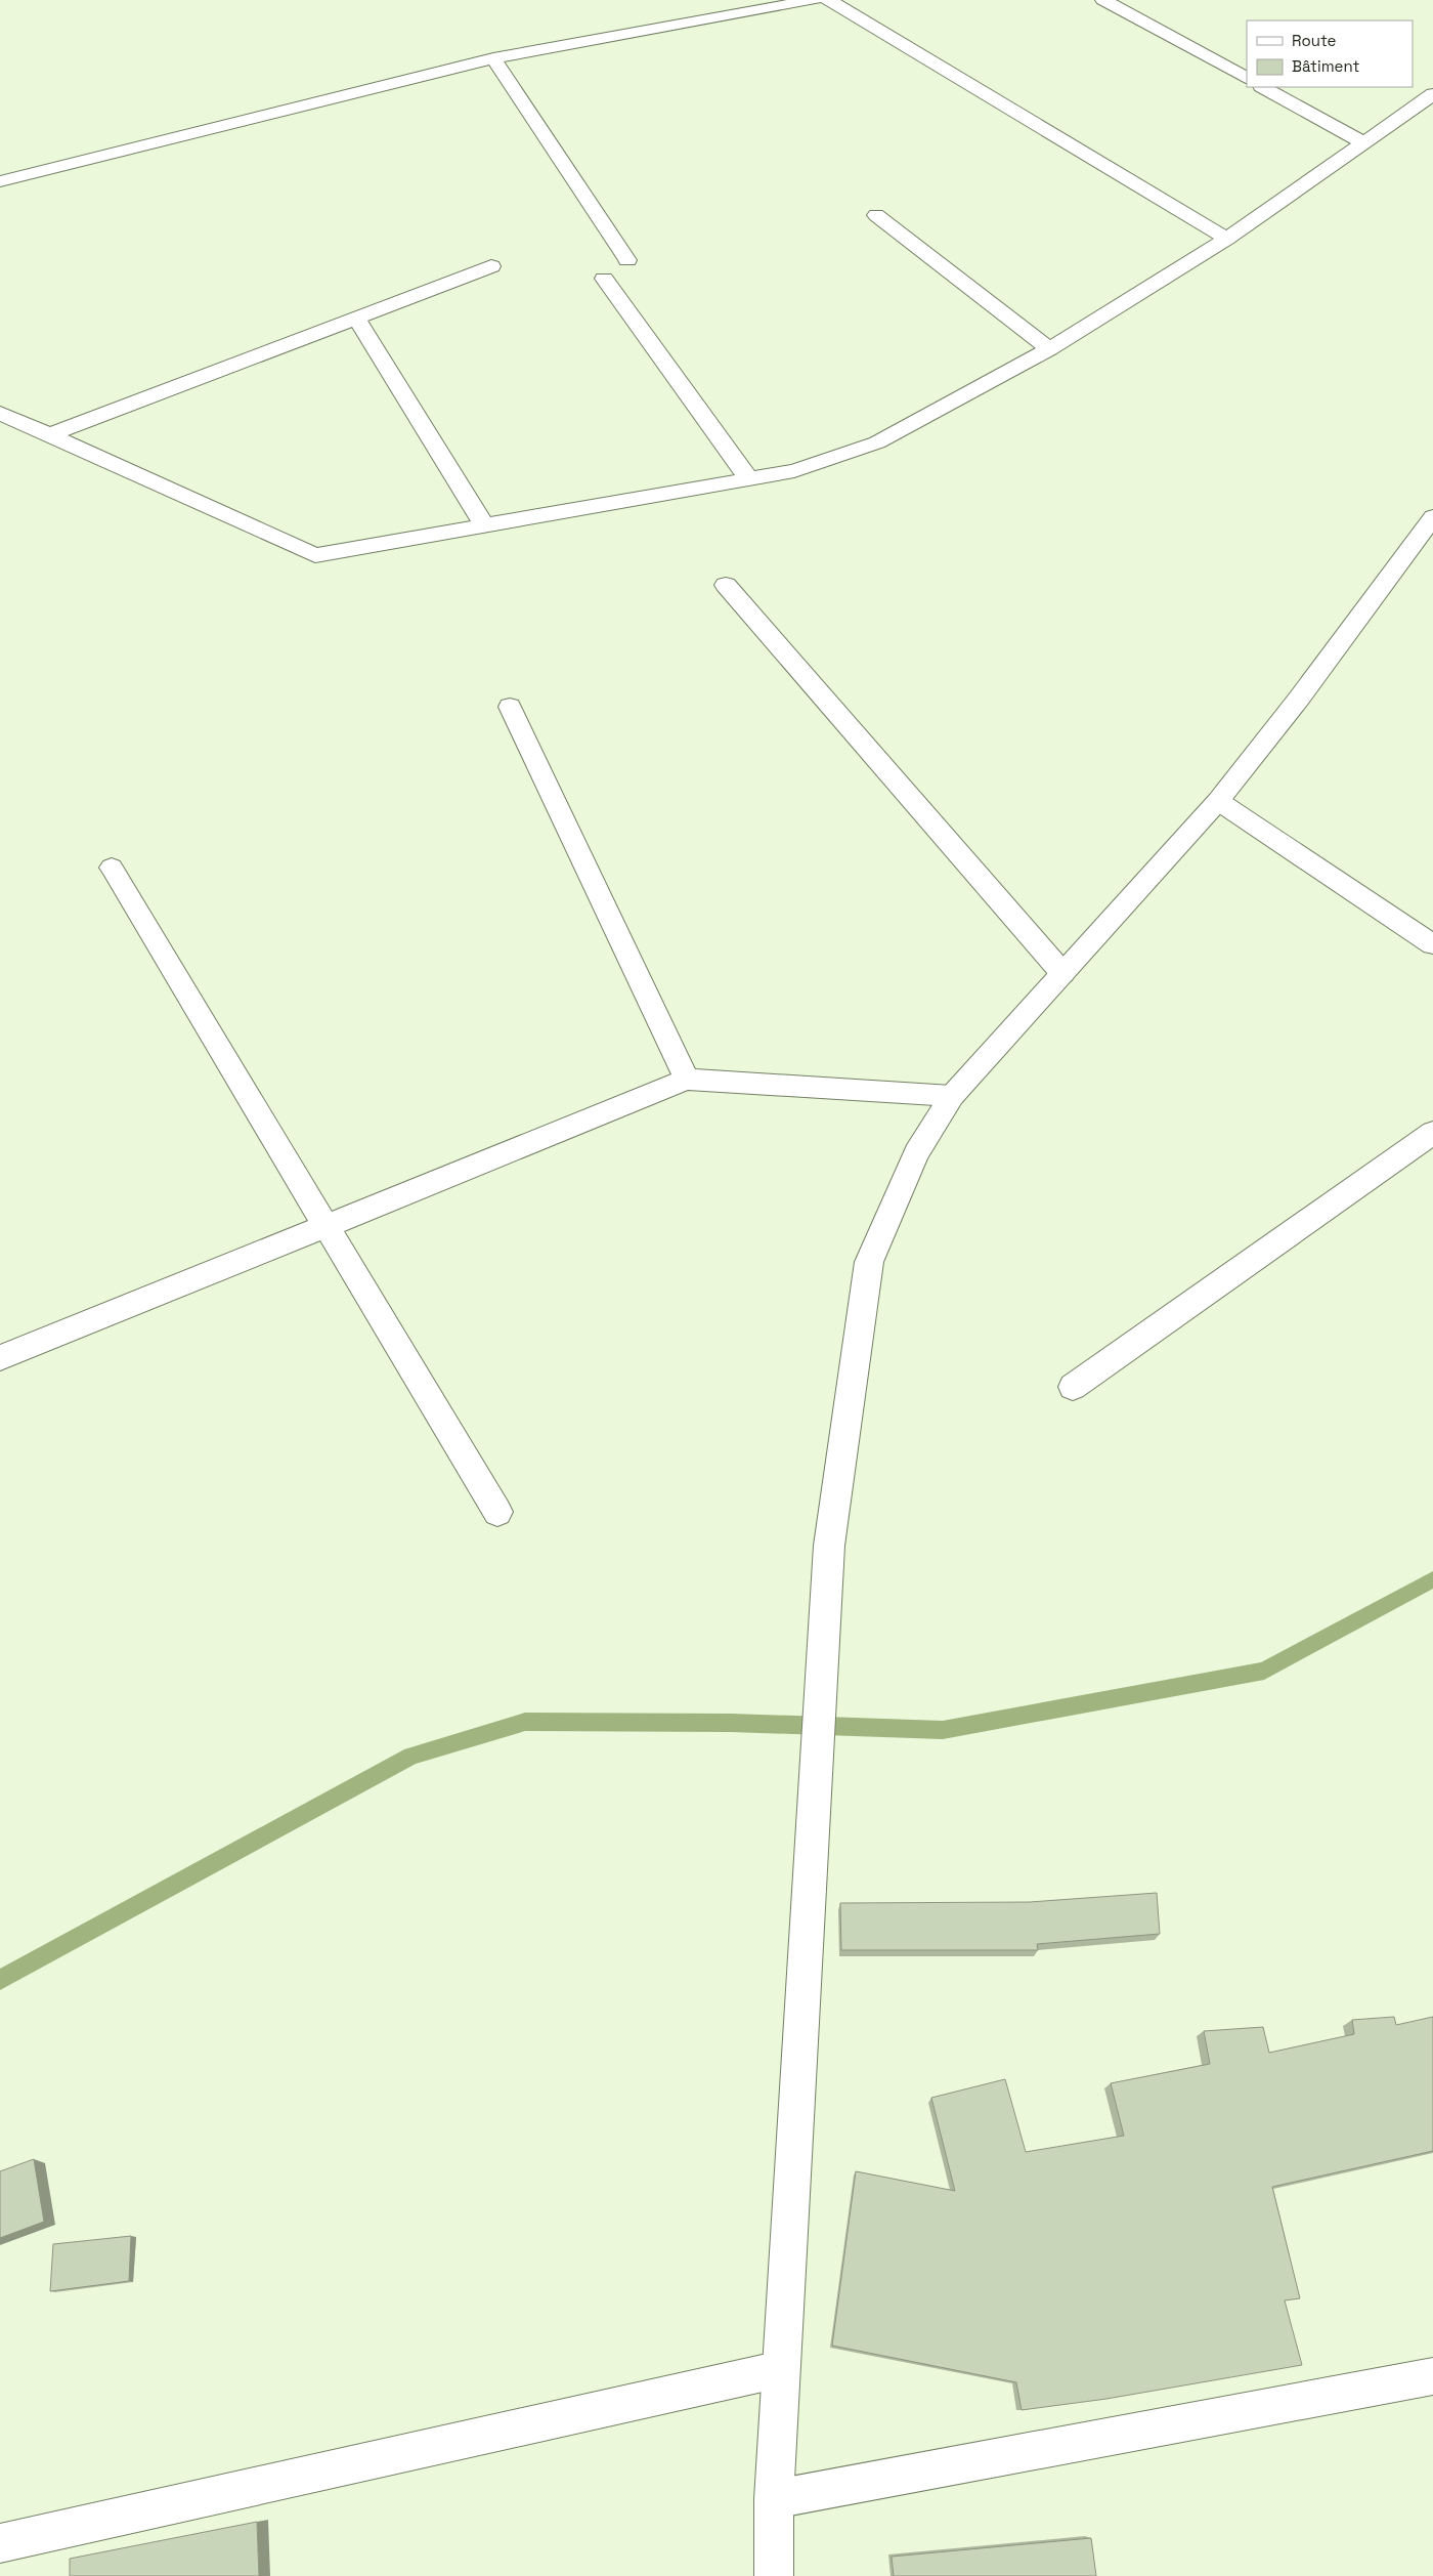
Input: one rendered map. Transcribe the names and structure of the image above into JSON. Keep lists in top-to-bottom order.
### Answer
{
  "legend": ["Route", "Bâtiment"]
}
